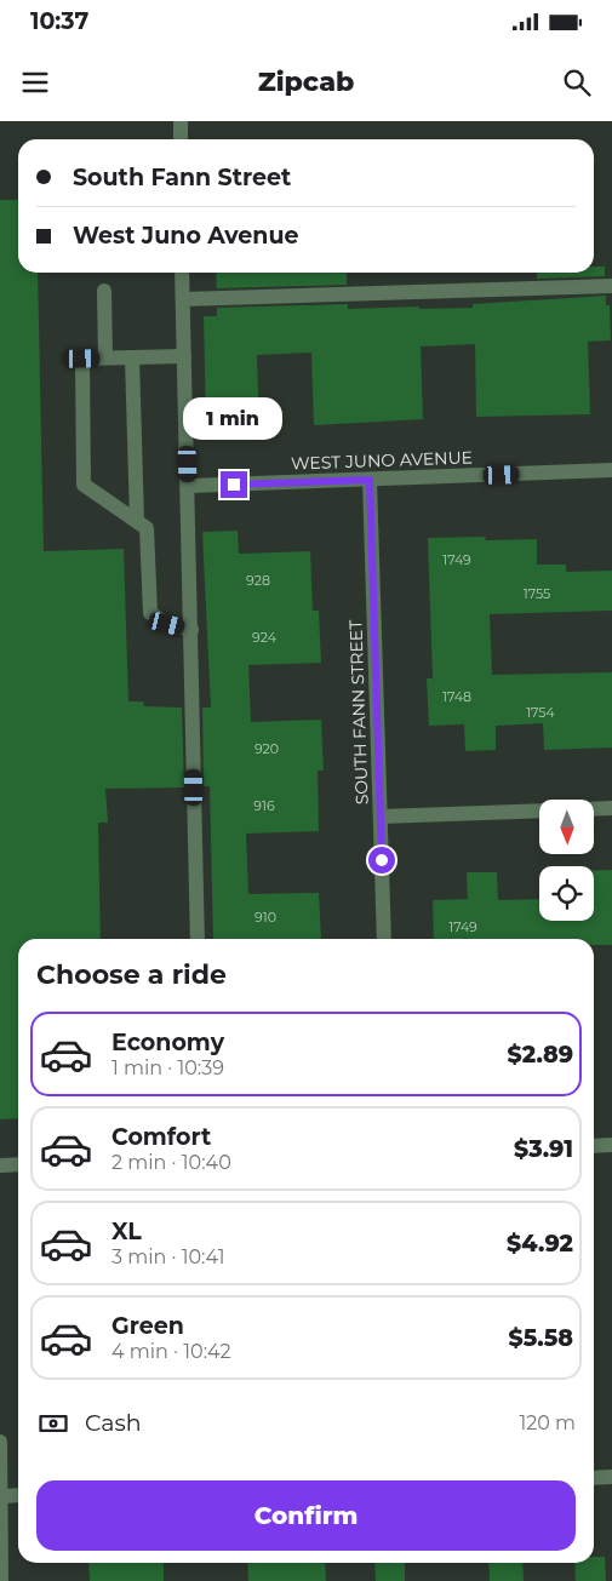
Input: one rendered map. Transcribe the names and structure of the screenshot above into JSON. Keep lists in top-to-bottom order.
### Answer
{
  "streets": {
    "street": ["WEST JUNO AVENUE", "SOUTH FANN STREET"]
  },
  "crossings": [
    ["WEST JUNO AVENUE", "SOUTH FANN STREET"]
  ],
  "house_numbers": [
    "1749",
    "928",
    "1755",
    "924",
    "1748",
    "1754",
    "920",
    "916",
    "910",
    "1749"
  ],
  "north": "bottom",
  "page": {
    "status": "10:37",
    "header": "Zipcab",
    "banner": ["South Fann Street", "West Juno Avenue"],
    "bubble": "1 min",
    "heading": "Choose a ride",
    "list": [
      {
        "name": "Economy",
        "note": "1 min · 10:39",
        "value": "$2.89"
      },
      {
        "name": "Comfort",
        "note": "2 min · 10:40",
        "value": "$3.91"
      },
      {
        "name": "XL",
        "note": "3 min · 10:41",
        "value": "$4.92"
      },
      {
        "name": "Green",
        "note": "4 min · 10:42",
        "value": "$5.58"
      }
    ],
    "pay": ["Cash", "120 m"],
    "buttons": "Confirm"
  }
}
